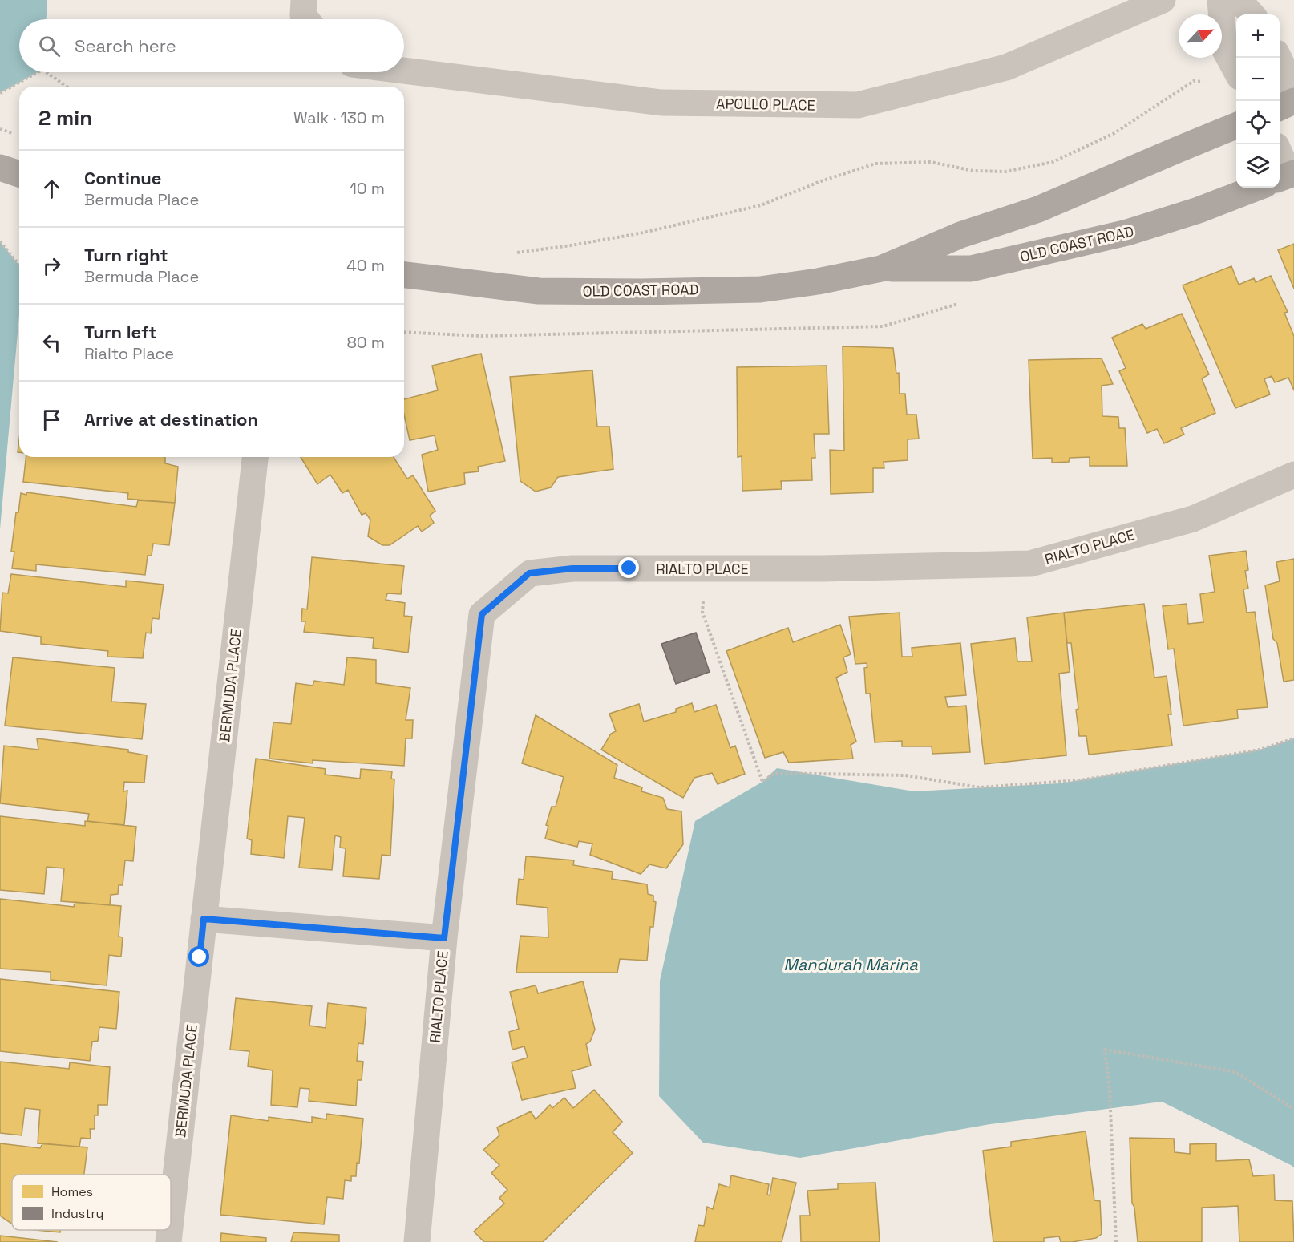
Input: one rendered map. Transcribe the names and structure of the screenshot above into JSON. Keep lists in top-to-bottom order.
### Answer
{
  "streets": {
    "main road": ["OLD COAST ROAD"],
    "street": ["APOLLO PLACE", "RIALTO PLACE", "BERMUDA PLACE"]
  },
  "water": ["Mandurah Marina"],
  "legend": ["Homes", "Industry"],
  "north": "top right",
  "page": {
    "map_buttons": ["+", "−"],
    "search": "Search here",
    "heading": ["2 min", "Walk · 130 m"],
    "list": [
      ["Continue", "Bermuda Place", "10 m"],
      ["Turn right", "Bermuda Place", "40 m"],
      ["Turn left", "Rialto Place", "80 m"],
      "Arrive at destination"
    ]
  }
}
